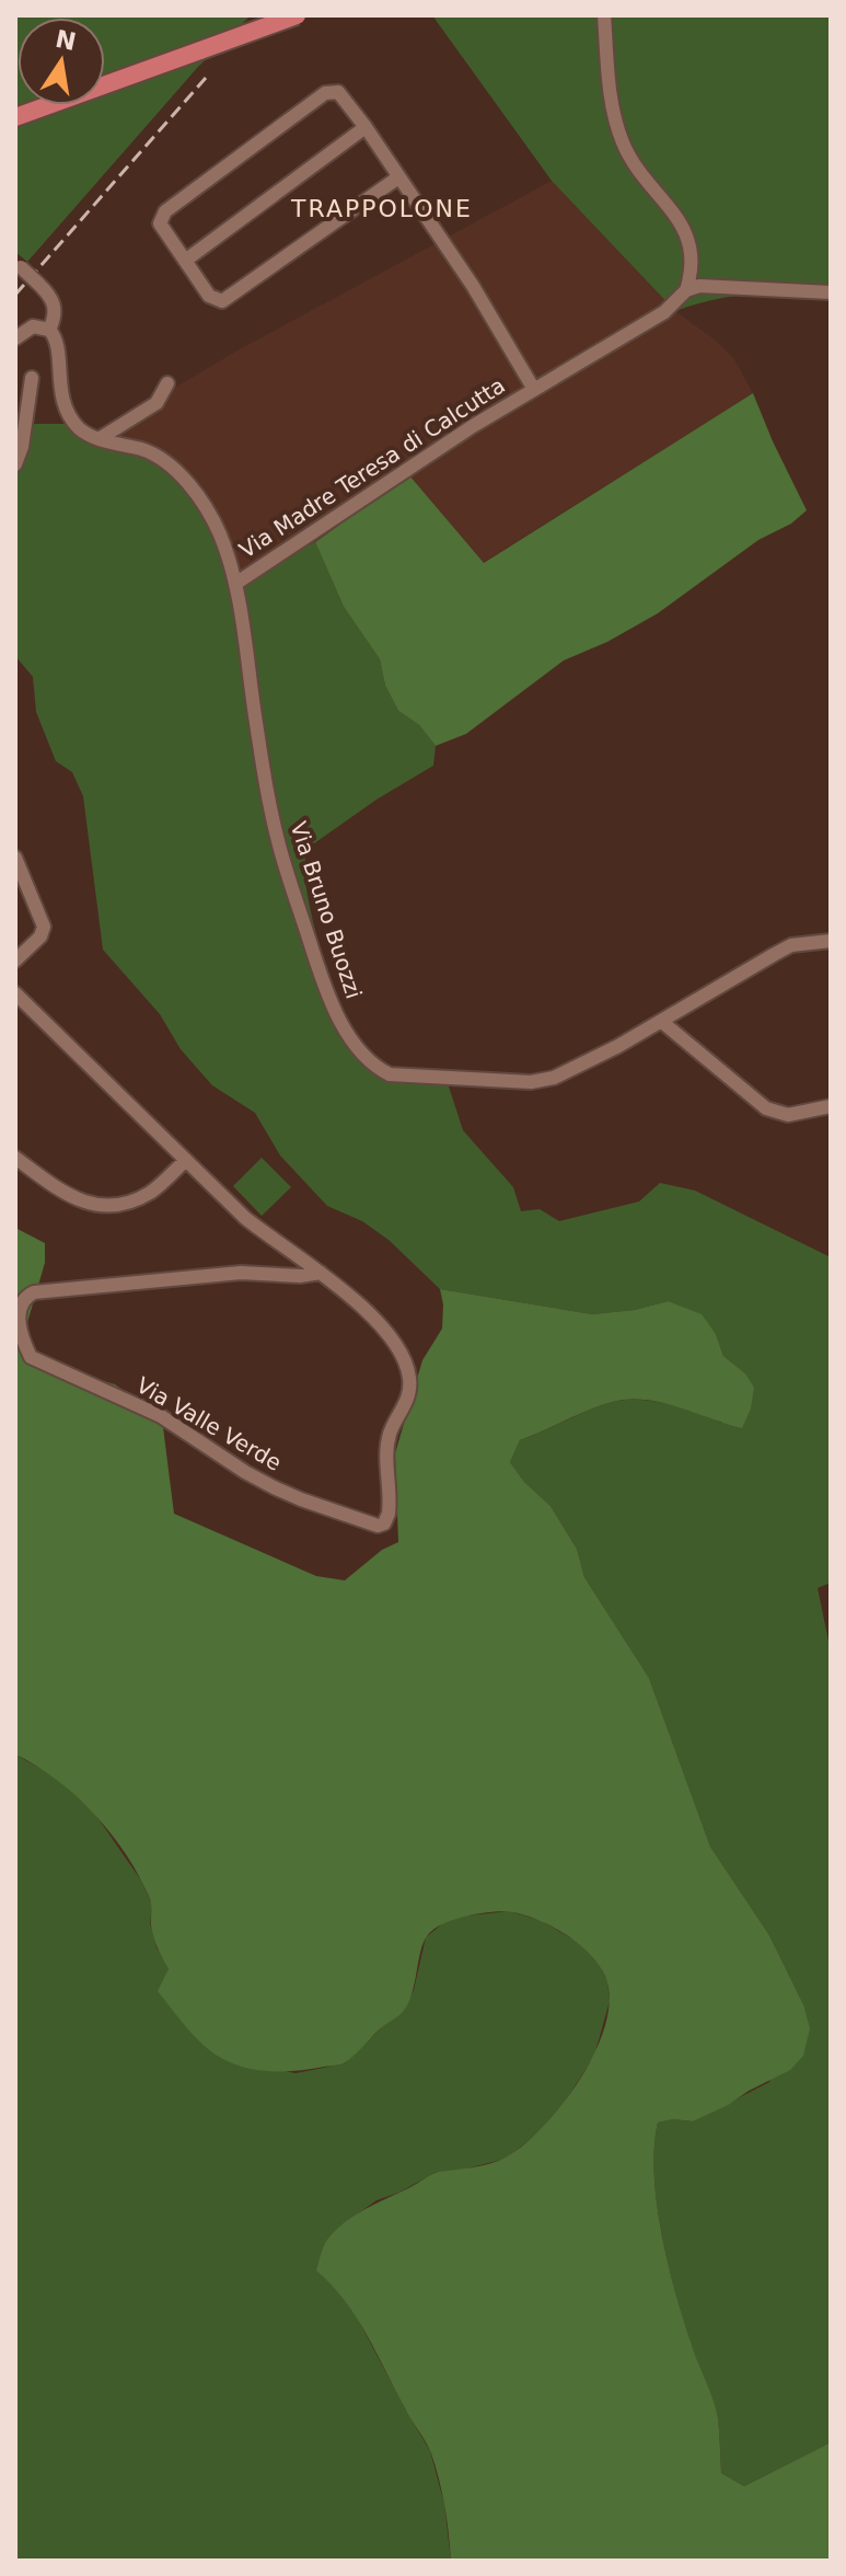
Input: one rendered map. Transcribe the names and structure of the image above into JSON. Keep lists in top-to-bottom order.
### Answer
{
  "streets": {
    "street": ["Via Madre Teresa di Calcutta", "Via Bruno Buozzi", "Via Valle Verde"]
  },
  "crossings": [
    ["Via Madre Teresa di Calcutta", "Via Bruno Buozzi"]
  ],
  "districts": ["TRAPPOLONE"],
  "north": "top"
}
